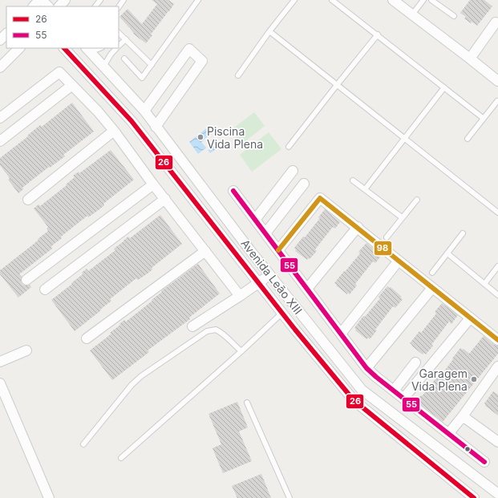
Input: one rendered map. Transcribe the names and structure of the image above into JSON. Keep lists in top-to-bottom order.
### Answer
{
  "streets": {
    "street": ["Avenida Leão XIII"]
  },
  "places": ["Piscina Vida Plena", "Garagem Vida Plena"],
  "lines": ["transit line 26", "transit line 55", "transit line 98"],
  "legend": ["26", "55"]
}
